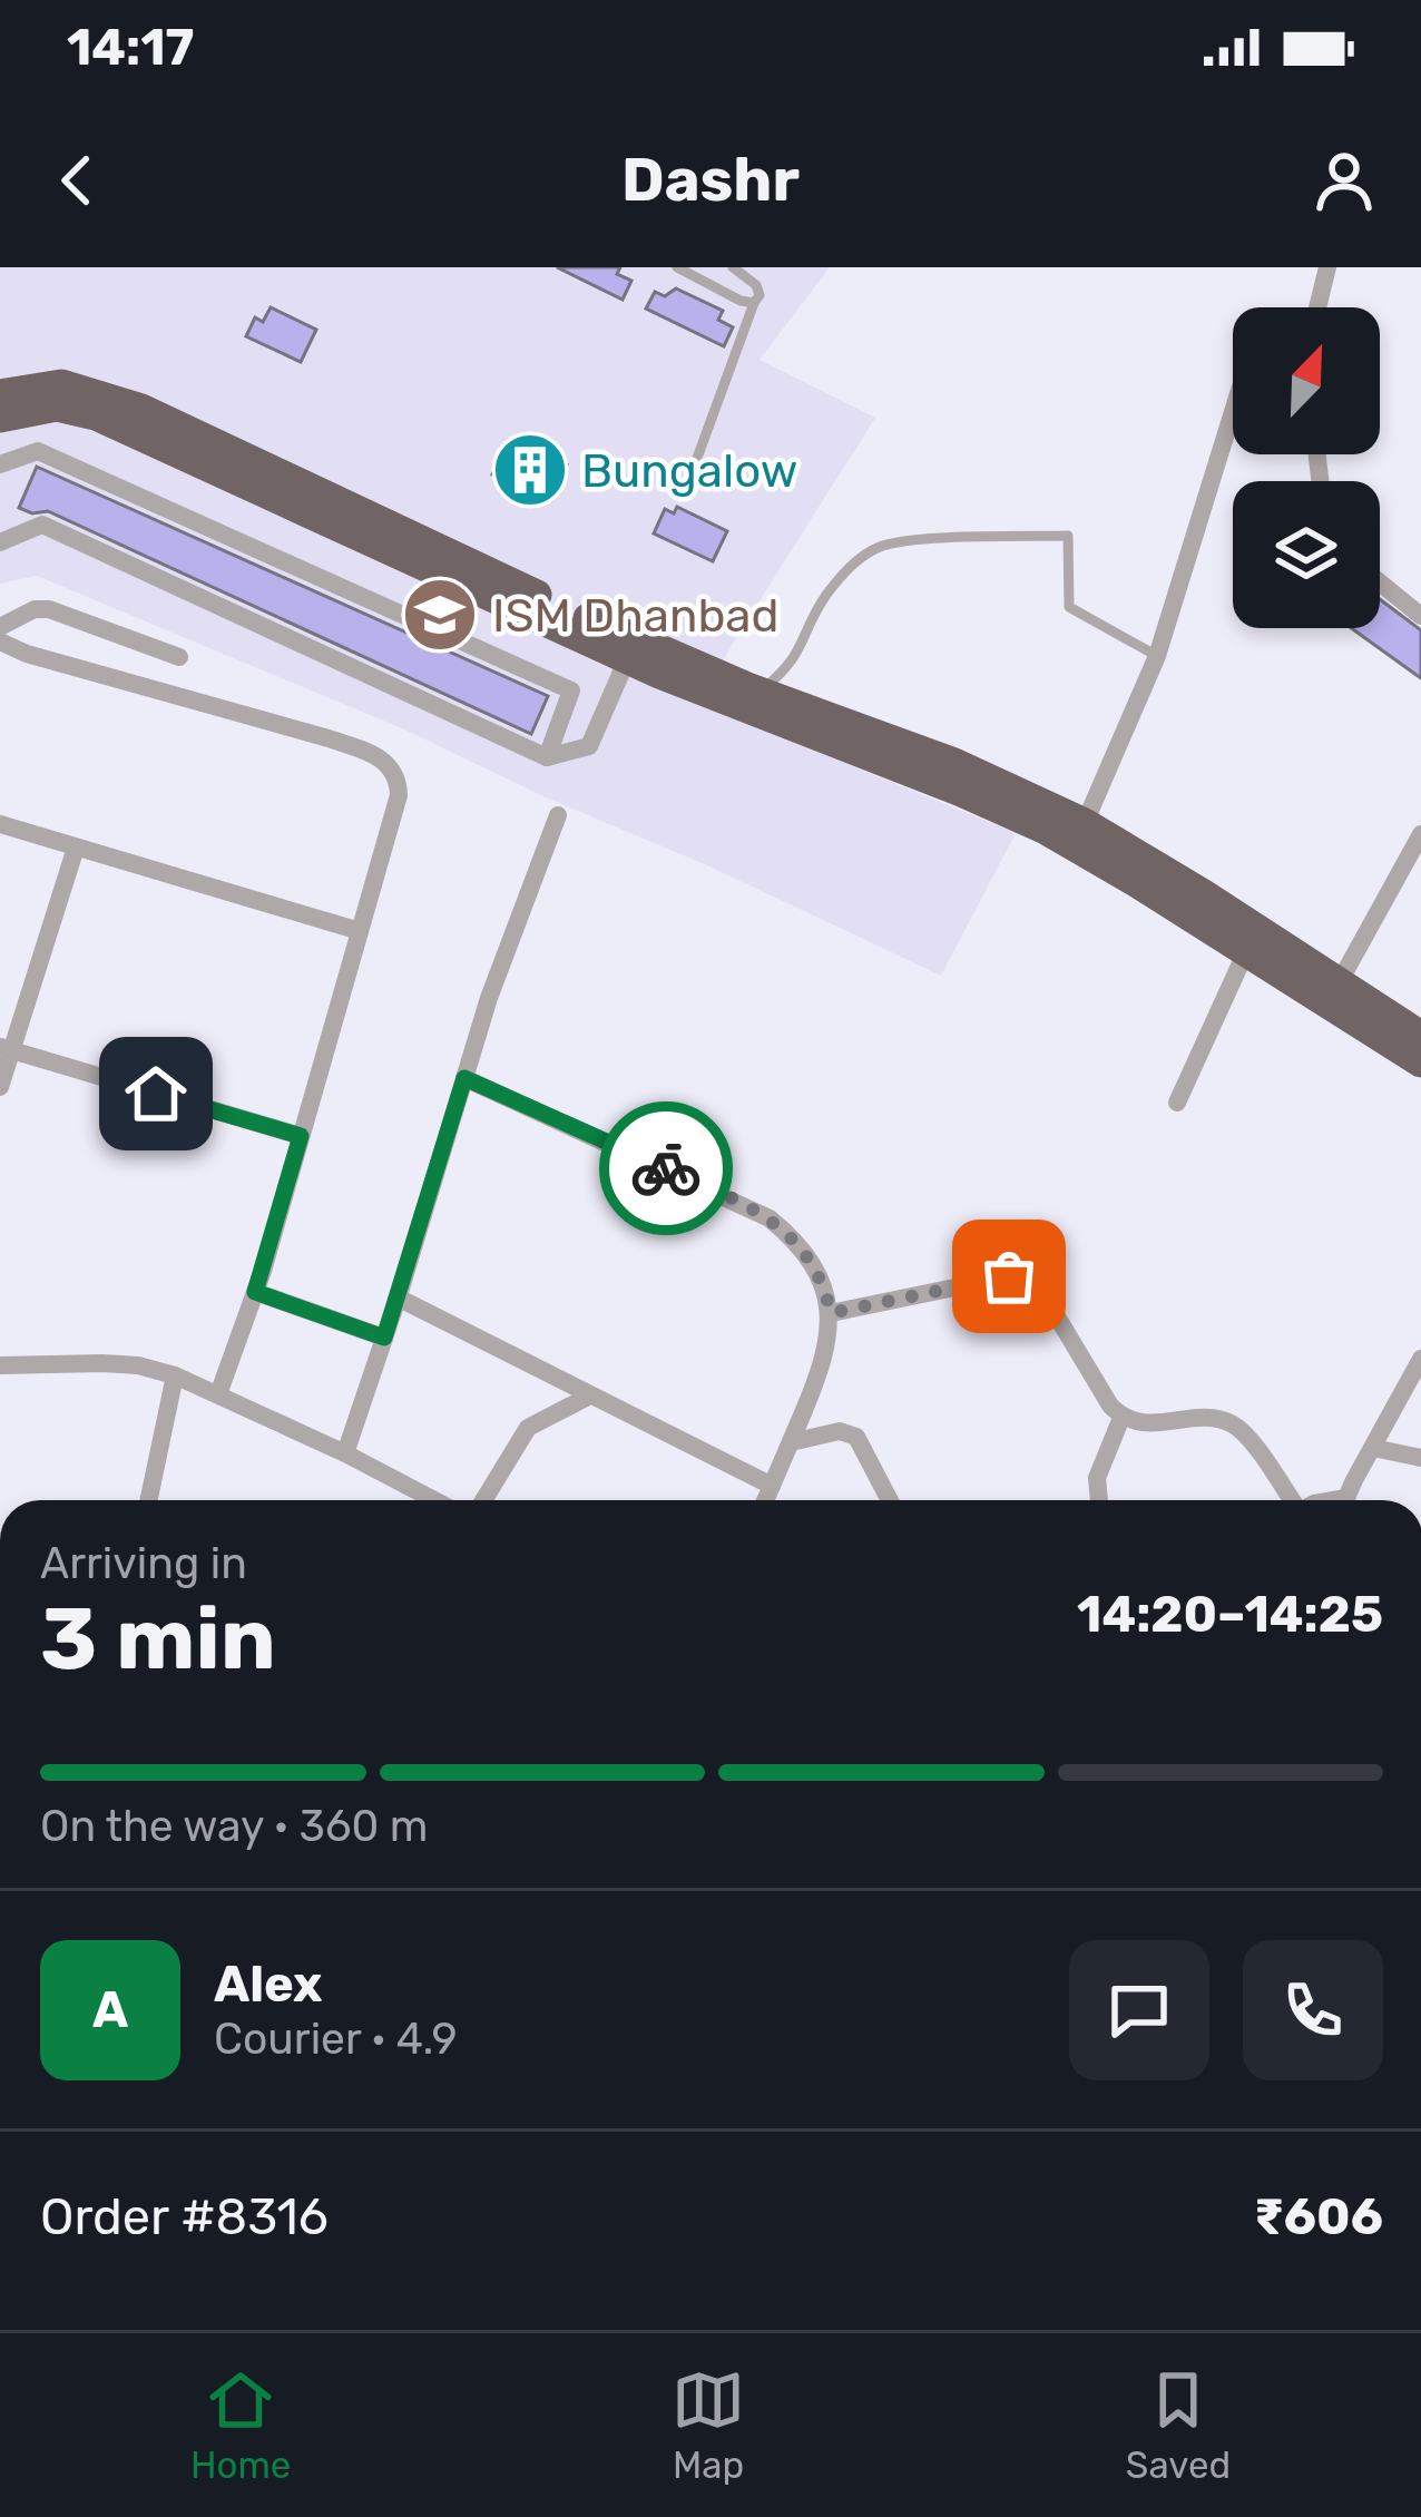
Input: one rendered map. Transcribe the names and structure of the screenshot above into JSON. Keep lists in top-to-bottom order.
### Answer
{
  "places": {
    "building": ["Bungalow"],
    "school or university": ["ISM Dhanbad"]
  },
  "north": "top right",
  "page": {
    "status": "14:17",
    "header": "Dashr",
    "heading": ["3 min", "Arriving in", "14:20–14:25"],
    "panel": [
      "Alex",
      "Courier · 4.9",
      "Order #8316",
      "₹606"
    ],
    "bar": "On the way · 360 m",
    "round": "A",
    "tabs": ["Home", "Map", "Saved"]
  }
}
